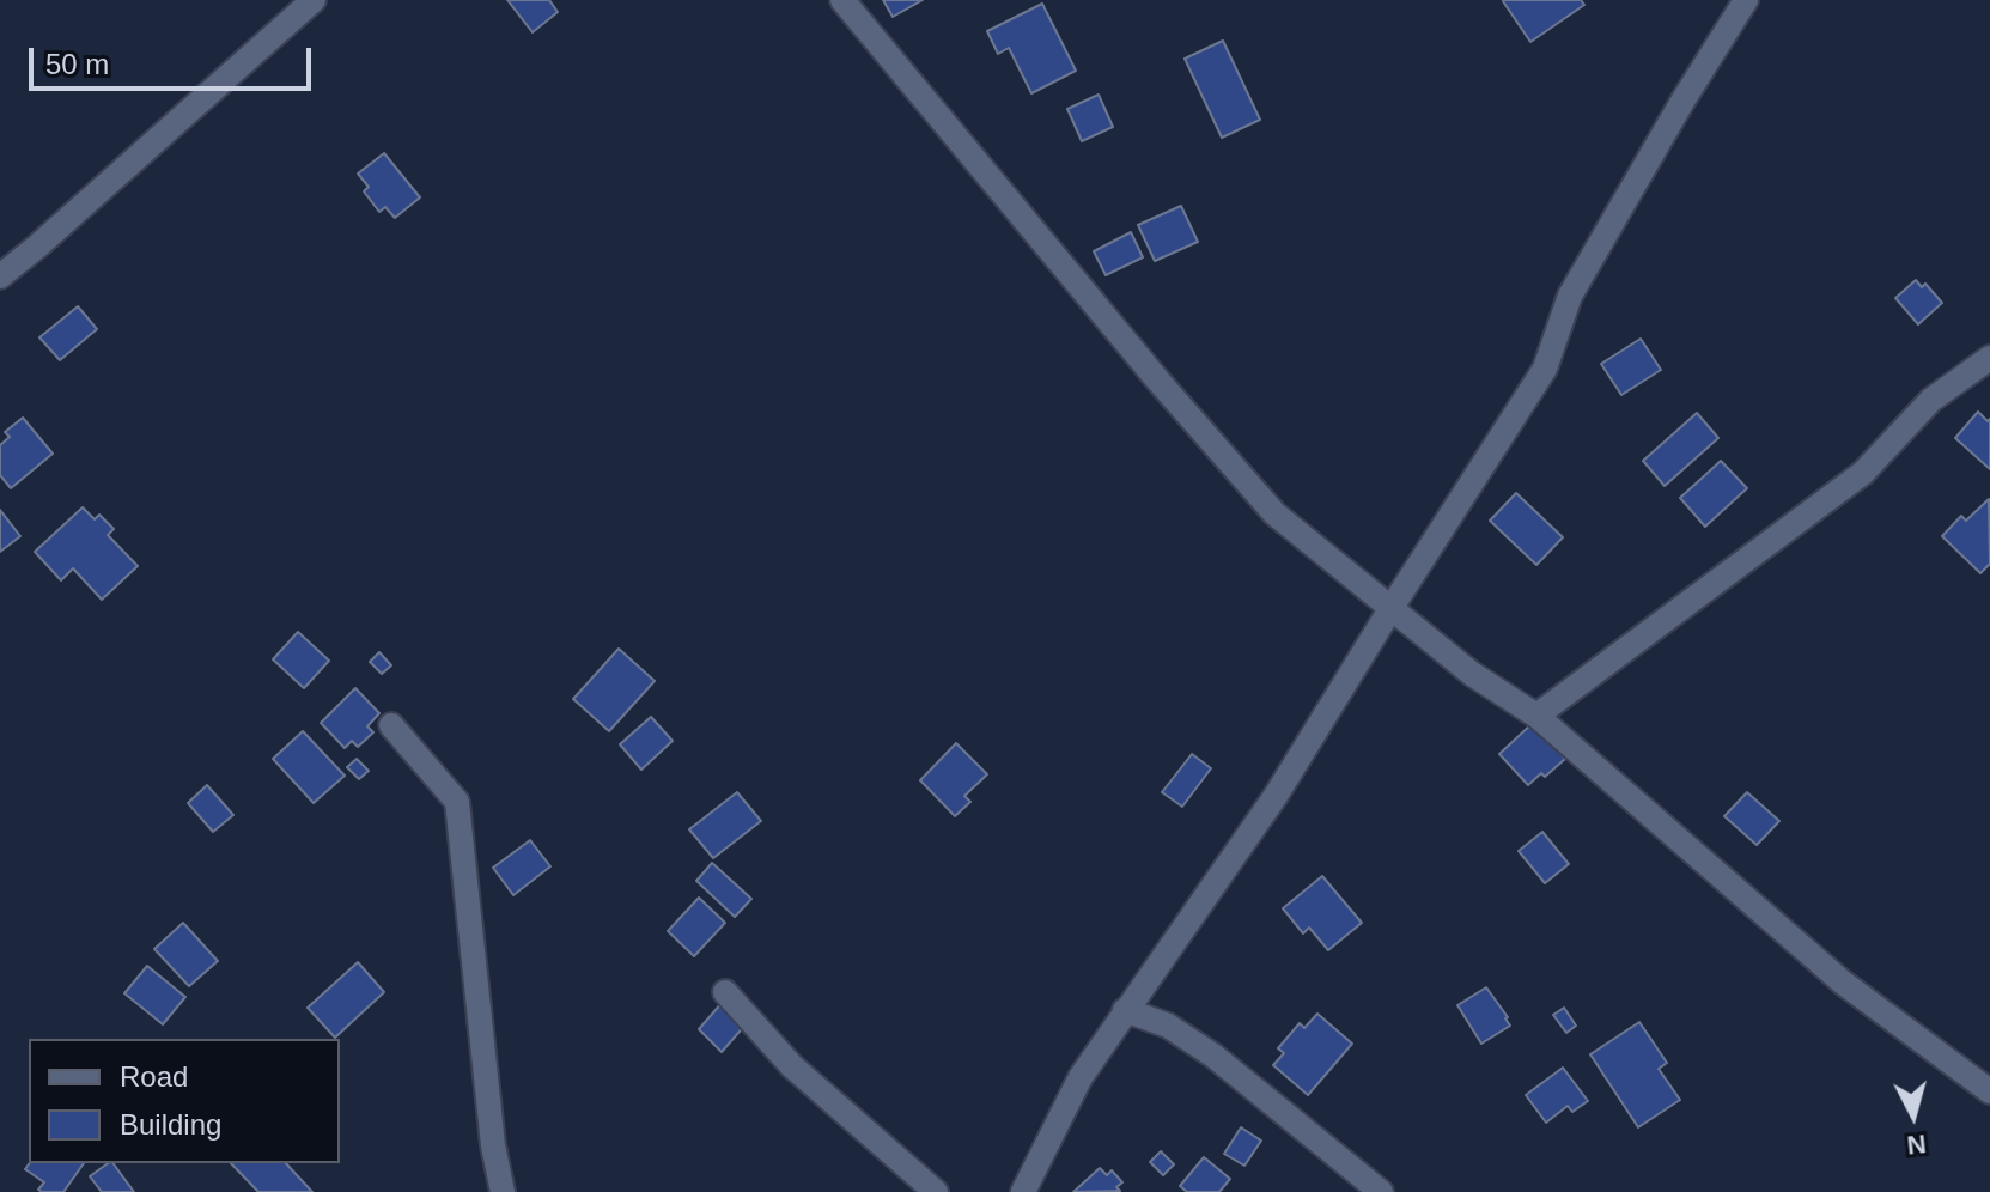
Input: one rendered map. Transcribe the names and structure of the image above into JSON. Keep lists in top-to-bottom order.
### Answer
{
  "legend": ["Road", "Building"],
  "scale_bar": "50 m",
  "north": "bottom"
}
